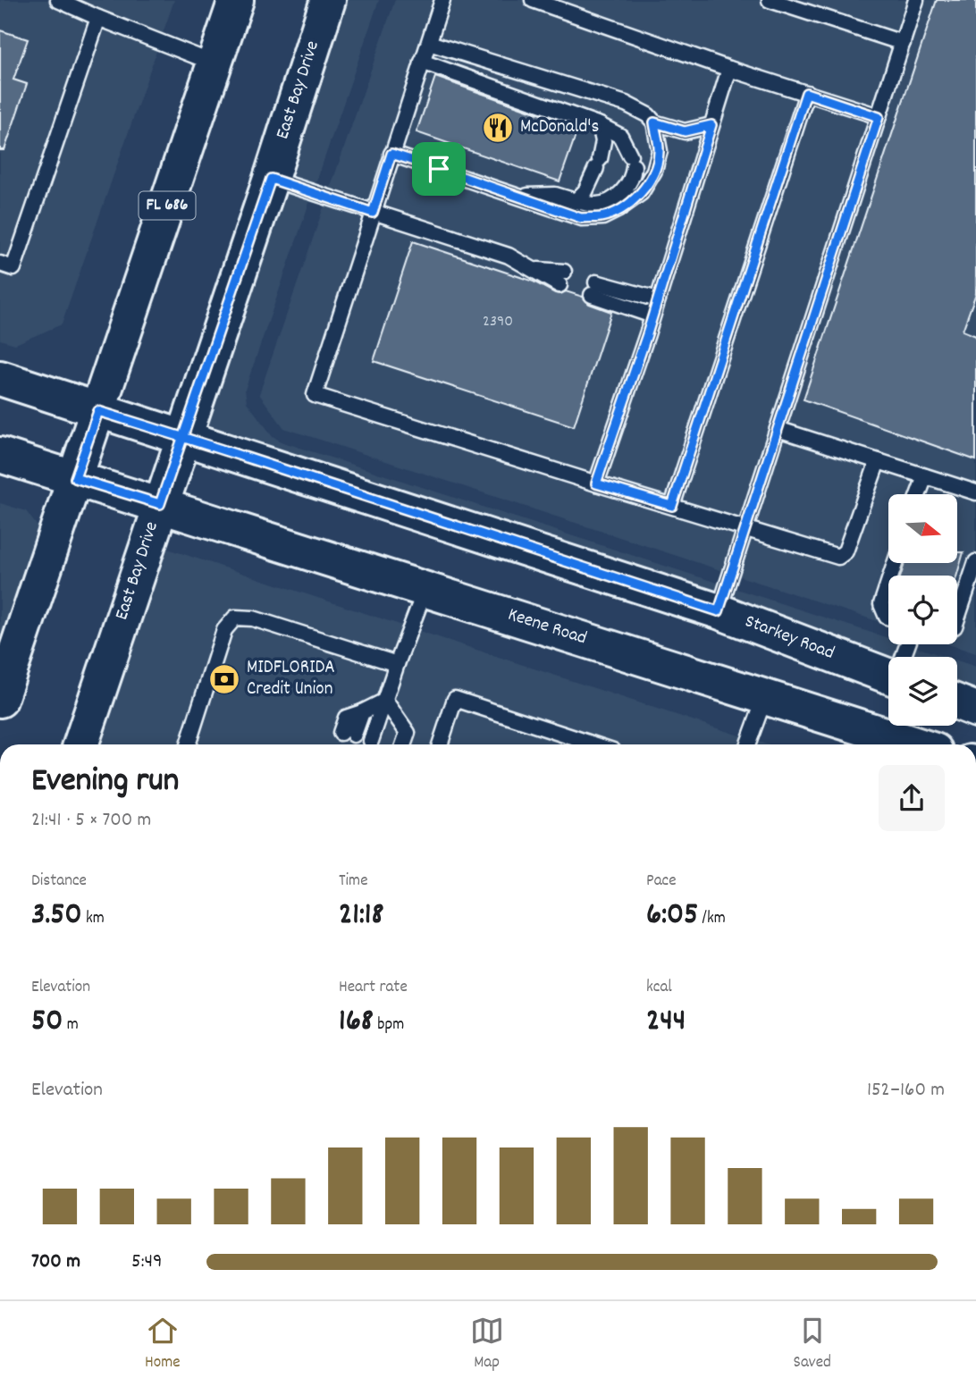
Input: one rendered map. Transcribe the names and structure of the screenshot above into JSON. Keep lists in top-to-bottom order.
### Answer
{
  "streets": {
    "main road": [
      "East Bay Drive",
      "FL 686",
      "Keene Road",
      "Starkey Road"
    ]
  },
  "crossings": [
    ["East Bay Drive", "Keene Road"],
    ["East Bay Drive", "Starkey Road"],
    ["FL 686", "Starkey Road"]
  ],
  "places": {
    "restaurant": ["McDonald's"],
    "bank": ["MIDFLORIDA Credit Union"]
  },
  "house_numbers": ["2390"],
  "north": "right",
  "page": {
    "heading": ["Evening run", "21:41 · 5 × 700 m"],
    "stats": [
      ["Distance", "3.50 km"],
      ["Time", "21:18"],
      ["Pace", "6:05 /km"],
      ["Elevation", "50 m"],
      ["Heart rate", "168 bpm"],
      ["kcal", "244"]
    ],
    "chart": ["Elevation", "152–160 m"],
    "list": [
      {
        "name": "700 m",
        "note": "5:49"
      }
    ],
    "tabs": ["Home", "Map", "Saved"]
  }
}
